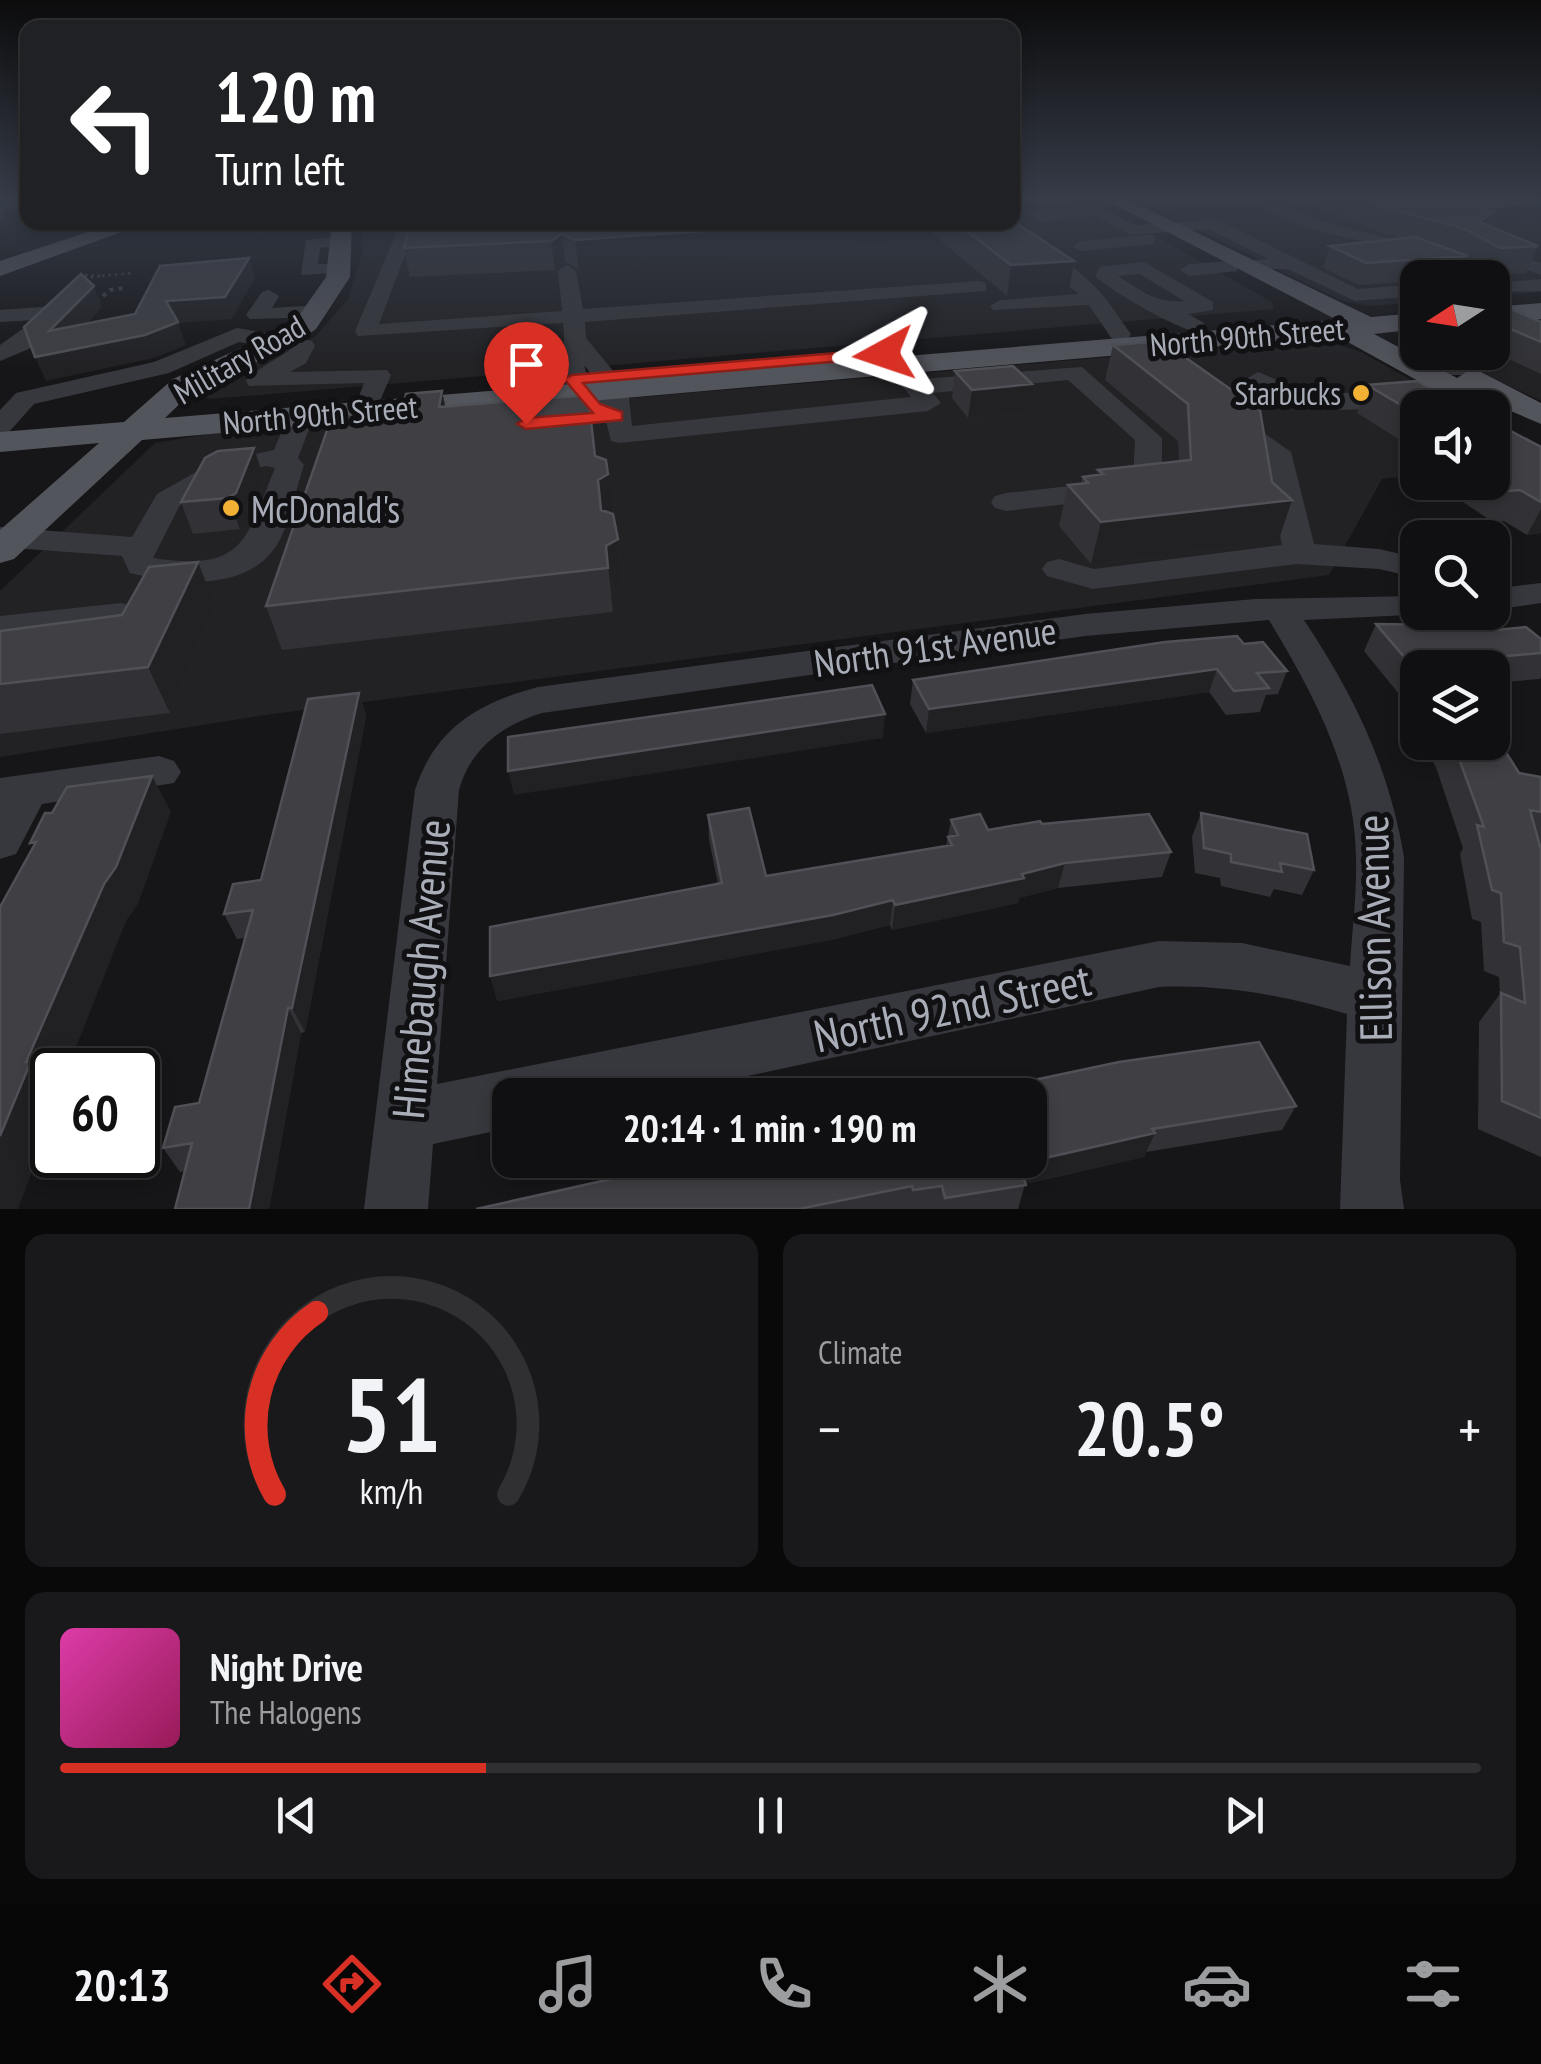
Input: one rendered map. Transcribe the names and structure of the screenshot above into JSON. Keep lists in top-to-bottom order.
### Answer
{
  "streets": {
    "main road": ["North 90th Street", "Military Road"],
    "street": [
      "North 91st Avenue",
      "Ellison Avenue",
      "Himebaugh Avenue",
      "North 92nd Street"
    ]
  },
  "crossings": [
    ["North 90th Street", "Military Road"],
    ["North 91st Avenue", "Ellison Avenue"],
    ["North 91st Avenue", "Himebaugh Avenue"],
    ["Ellison Avenue", "North 92nd Street"]
  ],
  "places": ["Starbucks", "McDonald's"],
  "north": "left",
  "page": {
    "turn": ["120 m", "Turn left"],
    "limit": "60",
    "trip": "20:14 · 1 min · 190 m",
    "tile": "Climate",
    "heat": ["−", "20.5°", "+"],
    "song": ["Night Drive", "The Halogens"],
    "tabs": "20:13",
    "gauge": ["51", "km/h"]
  }
}
